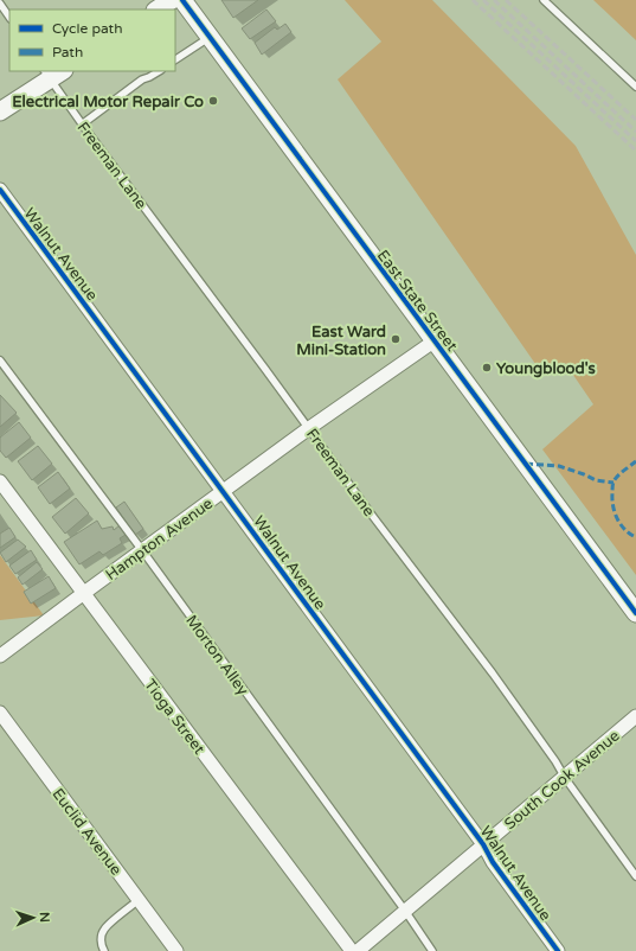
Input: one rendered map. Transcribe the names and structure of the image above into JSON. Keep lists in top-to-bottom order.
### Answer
{
  "streets": {
    "street": [
      "Walnut Avenue",
      "East State Street",
      "Hampton Avenue",
      "Tioga Street",
      "South Cook Avenue",
      "Euclid Avenue"
    ],
    "lane": ["Freeman Lane", "Morton Alley"]
  },
  "crossings": [
    ["Freeman Lane", "Hampton Avenue"],
    ["Freeman Lane", "South Cook Avenue"],
    ["Walnut Avenue", "Hampton Avenue"],
    ["Walnut Avenue", "South Cook Avenue"],
    ["East State Street", "Hampton Avenue"],
    ["Hampton Avenue", "Morton Alley"],
    ["Hampton Avenue", "Tioga Street"],
    ["Morton Alley", "South Cook Avenue"]
  ],
  "places": ["Electrical Motor Repair Co", "East Ward Mini-Station", "Youngblood's"],
  "legend": ["Cycle path", "Path"],
  "north": "right"
}
